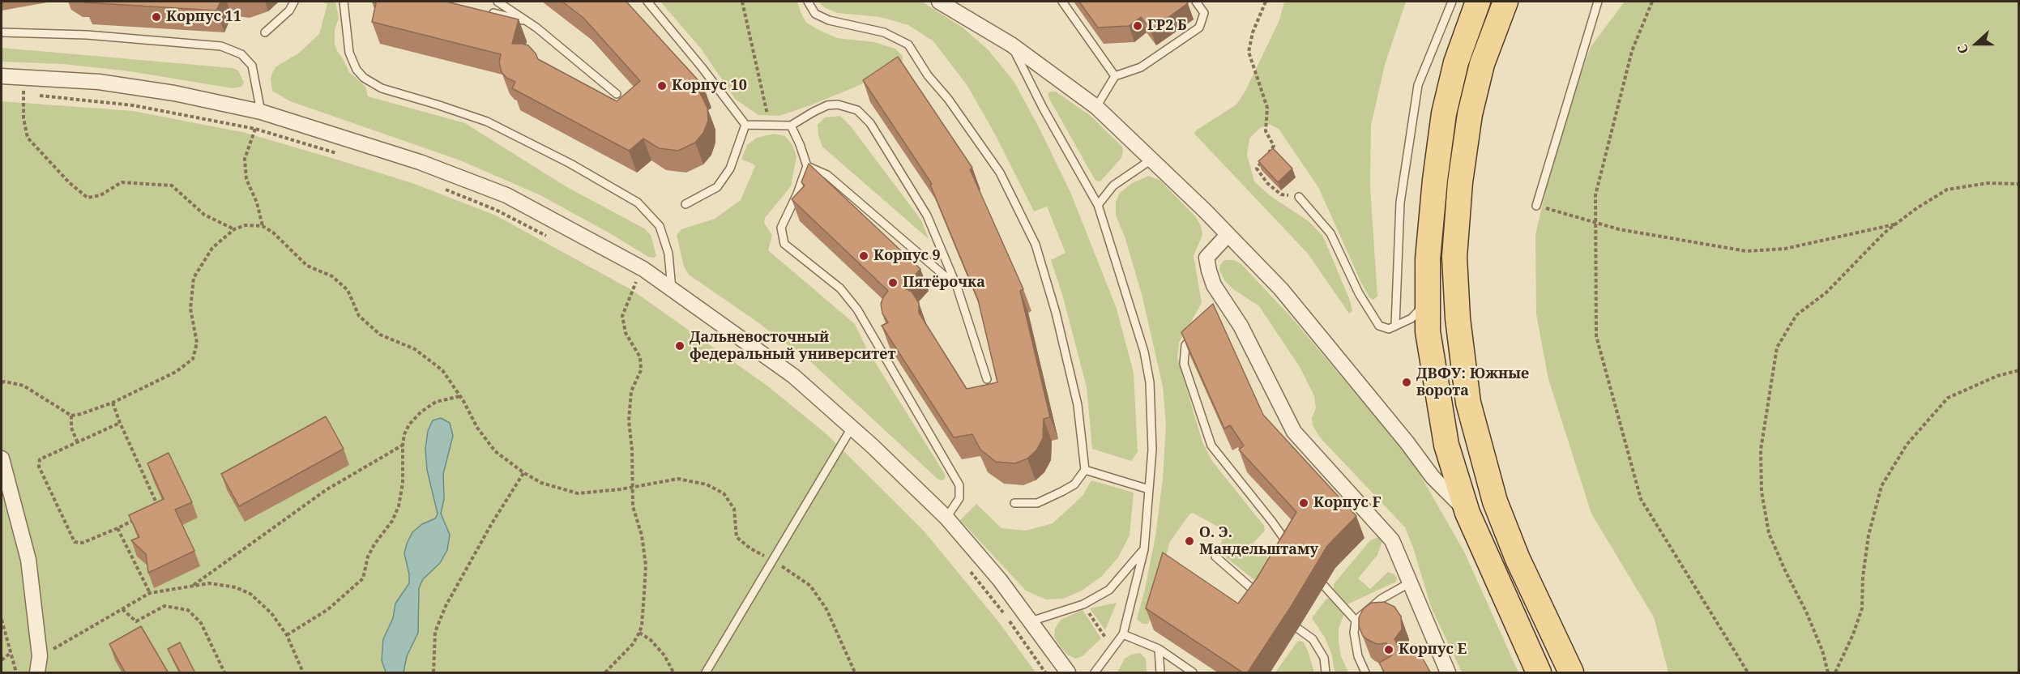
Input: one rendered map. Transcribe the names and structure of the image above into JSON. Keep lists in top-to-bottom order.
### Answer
{
  "places": [
    "Корпус 11",
    "ГР2 Б",
    "Корпус 10",
    "Корпус 9",
    "Пятёрочка",
    "Дальневосточный федеральный университет",
    "ДВФУ: Южные ворота",
    "Корпус F",
    "О. Э. Мандельштаму",
    "Корпус E"
  ],
  "north": "left"
}
